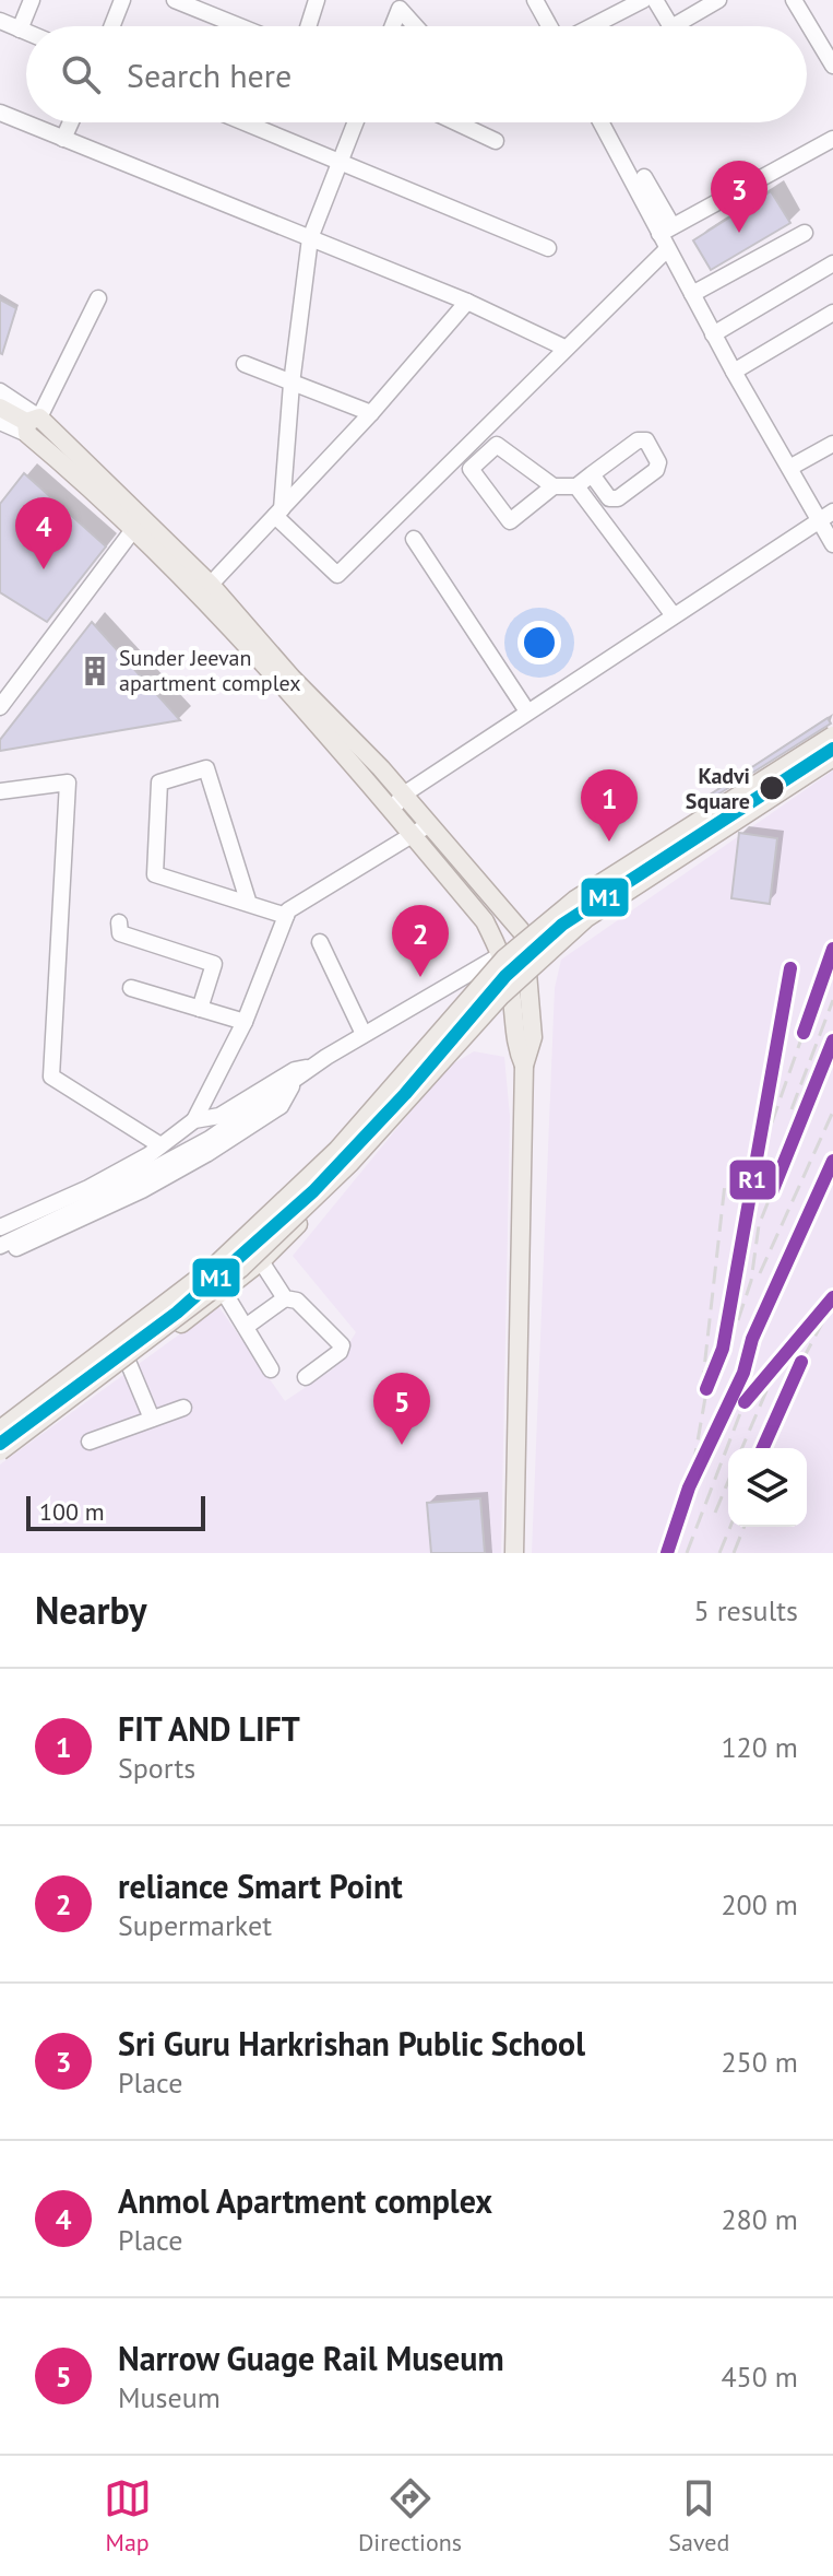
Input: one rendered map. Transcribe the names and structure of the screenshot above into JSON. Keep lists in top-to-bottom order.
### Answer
{
  "places": {
    "building": ["Sunder Jeevan apartment complex"],
    "other": ["Kadvi Square"]
  },
  "lines": ["transit line M1", "transit line R1"],
  "scale_bar": "100 m",
  "page": {
    "search": "Search here",
    "pins": [
      "3",
      "4",
      "1",
      "2",
      "5"
    ],
    "scale": "100 m",
    "heading": ["Nearby", "5 results"],
    "list": [
      {
        "mark": "1",
        "name": "FIT AND LIFT",
        "note": "Sports",
        "value": "120 m"
      },
      {
        "mark": "2",
        "name": "reliance Smart Point",
        "note": "Supermarket",
        "value": "200 m"
      },
      {
        "mark": "3",
        "name": "Sri Guru Harkrishan Public School",
        "note": "Place",
        "value": "250 m"
      },
      {
        "mark": "4",
        "name": "Anmol Apartment complex",
        "note": "Place",
        "value": "280 m"
      },
      {
        "mark": "5",
        "name": "Narrow Guage Rail Museum",
        "note": "Museum",
        "value": "450 m"
      }
    ],
    "nav": ["Map", "Directions", "Saved"]
  }
}
